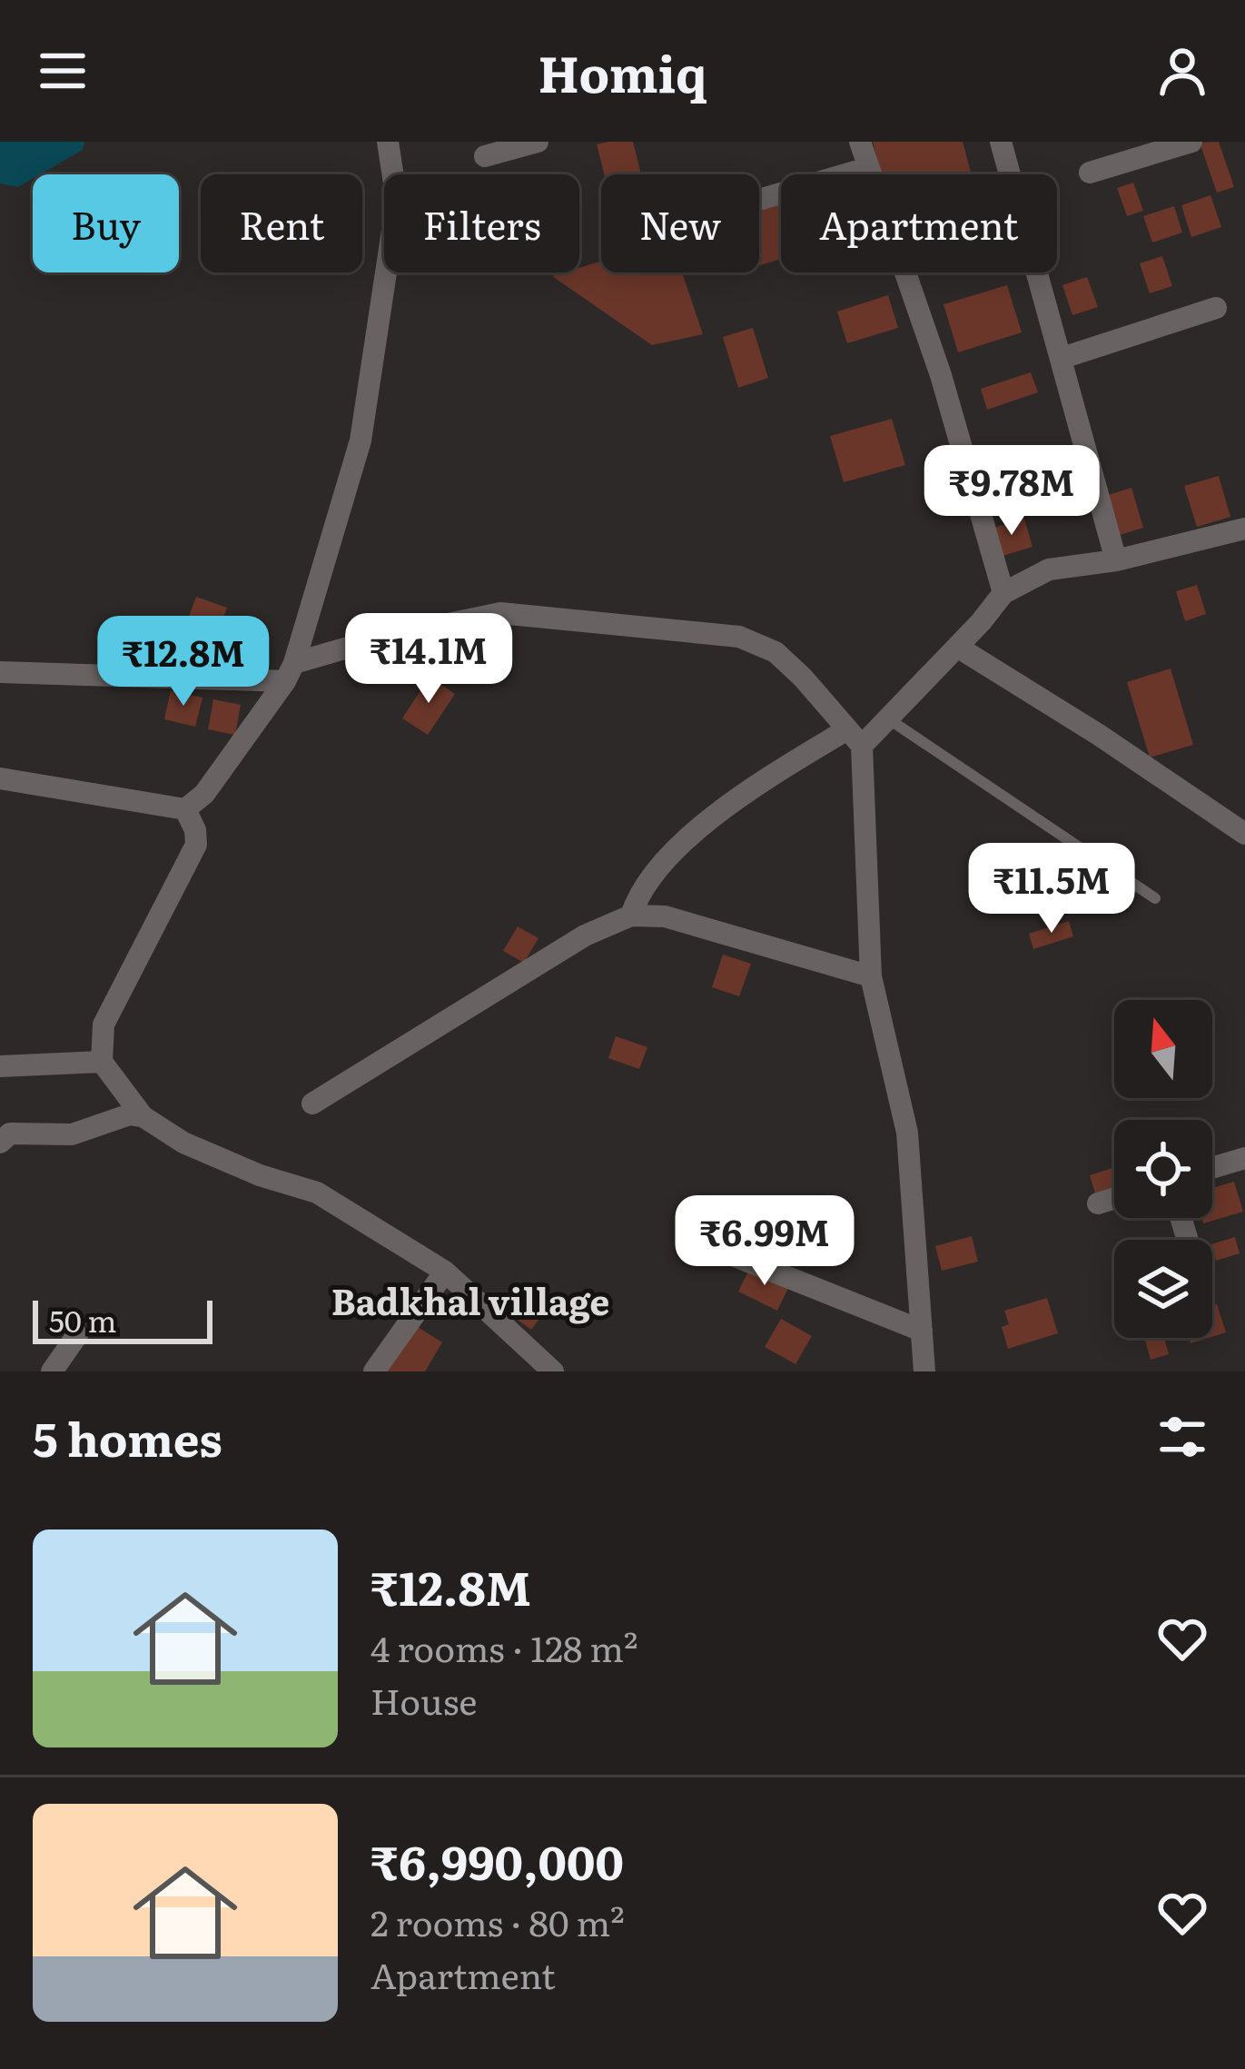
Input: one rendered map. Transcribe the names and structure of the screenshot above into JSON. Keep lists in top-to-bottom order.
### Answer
{
  "districts": ["Badkhal village"],
  "scale_bar": "50 m",
  "north": "top",
  "page": {
    "header": "Homiq",
    "chip": [
      "Buy",
      "Rent",
      "Filters",
      "New",
      "Apartment"
    ],
    "price": [
      "₹9.78M",
      "₹14.1M",
      "₹12.8M",
      "₹11.5M",
      "₹6.99M"
    ],
    "scale": "50 m",
    "heading": "5 homes",
    "list": [
      {
        "name": "₹12.8M",
        "note": "4 rooms · 128 m² · House"
      },
      {
        "name": "₹6,990,000",
        "note": "2 rooms · 80 m² · Apartment"
      }
    ]
  }
}
